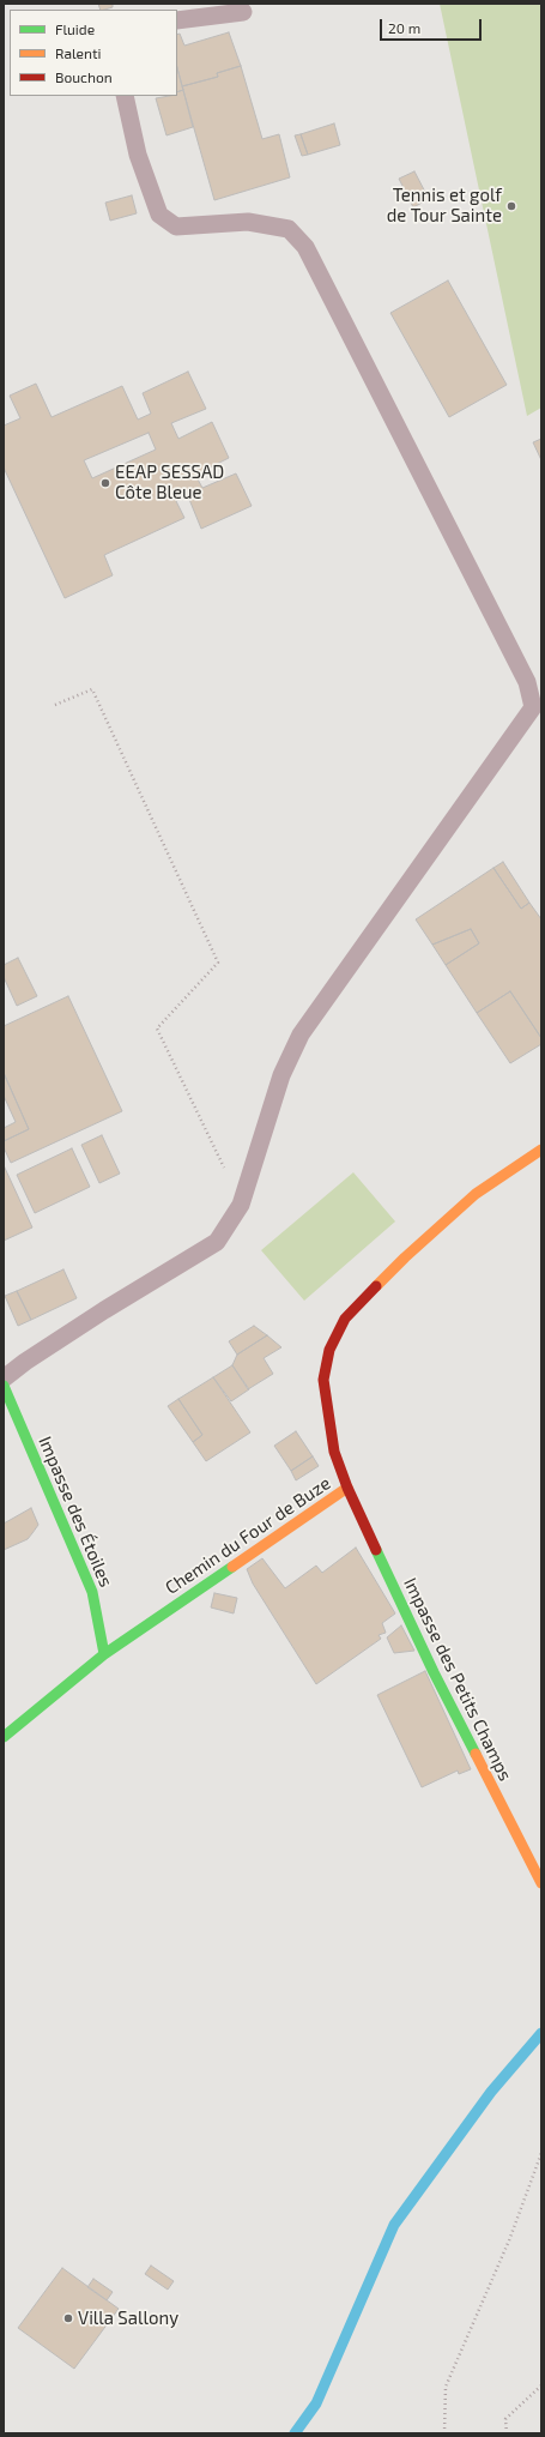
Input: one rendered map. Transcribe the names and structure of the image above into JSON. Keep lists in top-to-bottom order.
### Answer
{
  "streets": {
    "street": ["Impasse des Étoiles", "Chemin du Four de Buze", "Impasse des Petits Champs"]
  },
  "crossings": [
    ["Impasse des Étoiles", "Chemin du Four de Buze"],
    ["Chemin du Four de Buze", "Impasse des Petits Champs"]
  ],
  "places": ["Tennis et golf de Tour Sainte", "EEAP SESSAD Côte Bleue", "Villa Sallony"],
  "legend": ["Fluide", "Ralenti", "Bouchon"],
  "scale_bar": "20 m"
}
